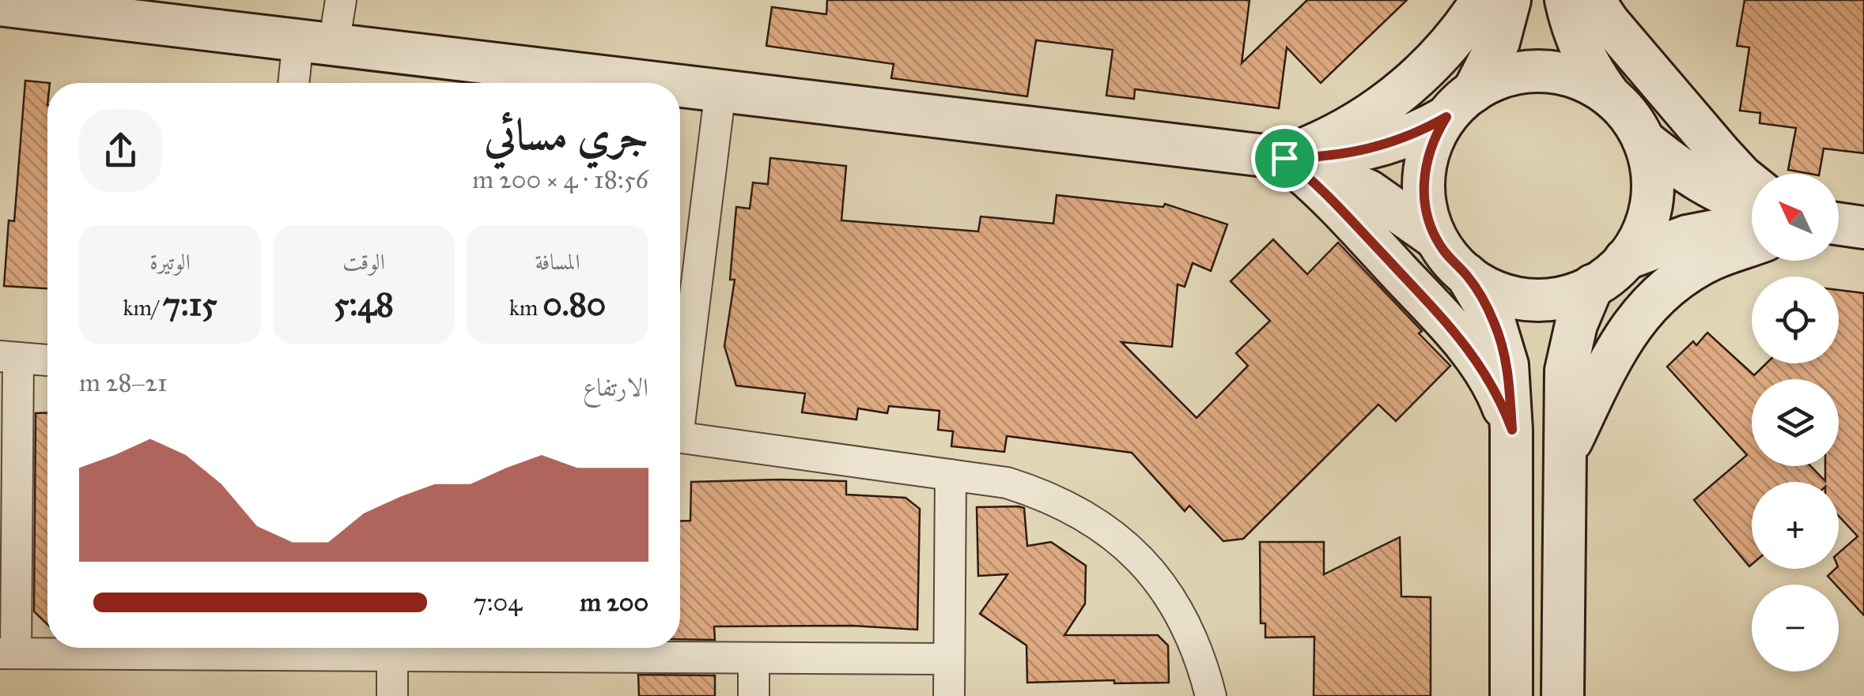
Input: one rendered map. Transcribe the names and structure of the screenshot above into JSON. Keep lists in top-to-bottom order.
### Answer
{
  "north": "top left",
  "page": {
    "heading": ["جري مسائي", "18:56 · 4 × 200 m"],
    "map_buttons": ["+", "−"],
    "stats": [
      ["المسافة", "0.80 km"],
      ["الوقت", "5:48"],
      ["الوتيرة", "7:15 /km"]
    ],
    "chart": ["الارتفاع", "21–28 m"],
    "list": [
      {
        "name": "200 m",
        "note": "7:04"
      }
    ]
  }
}
